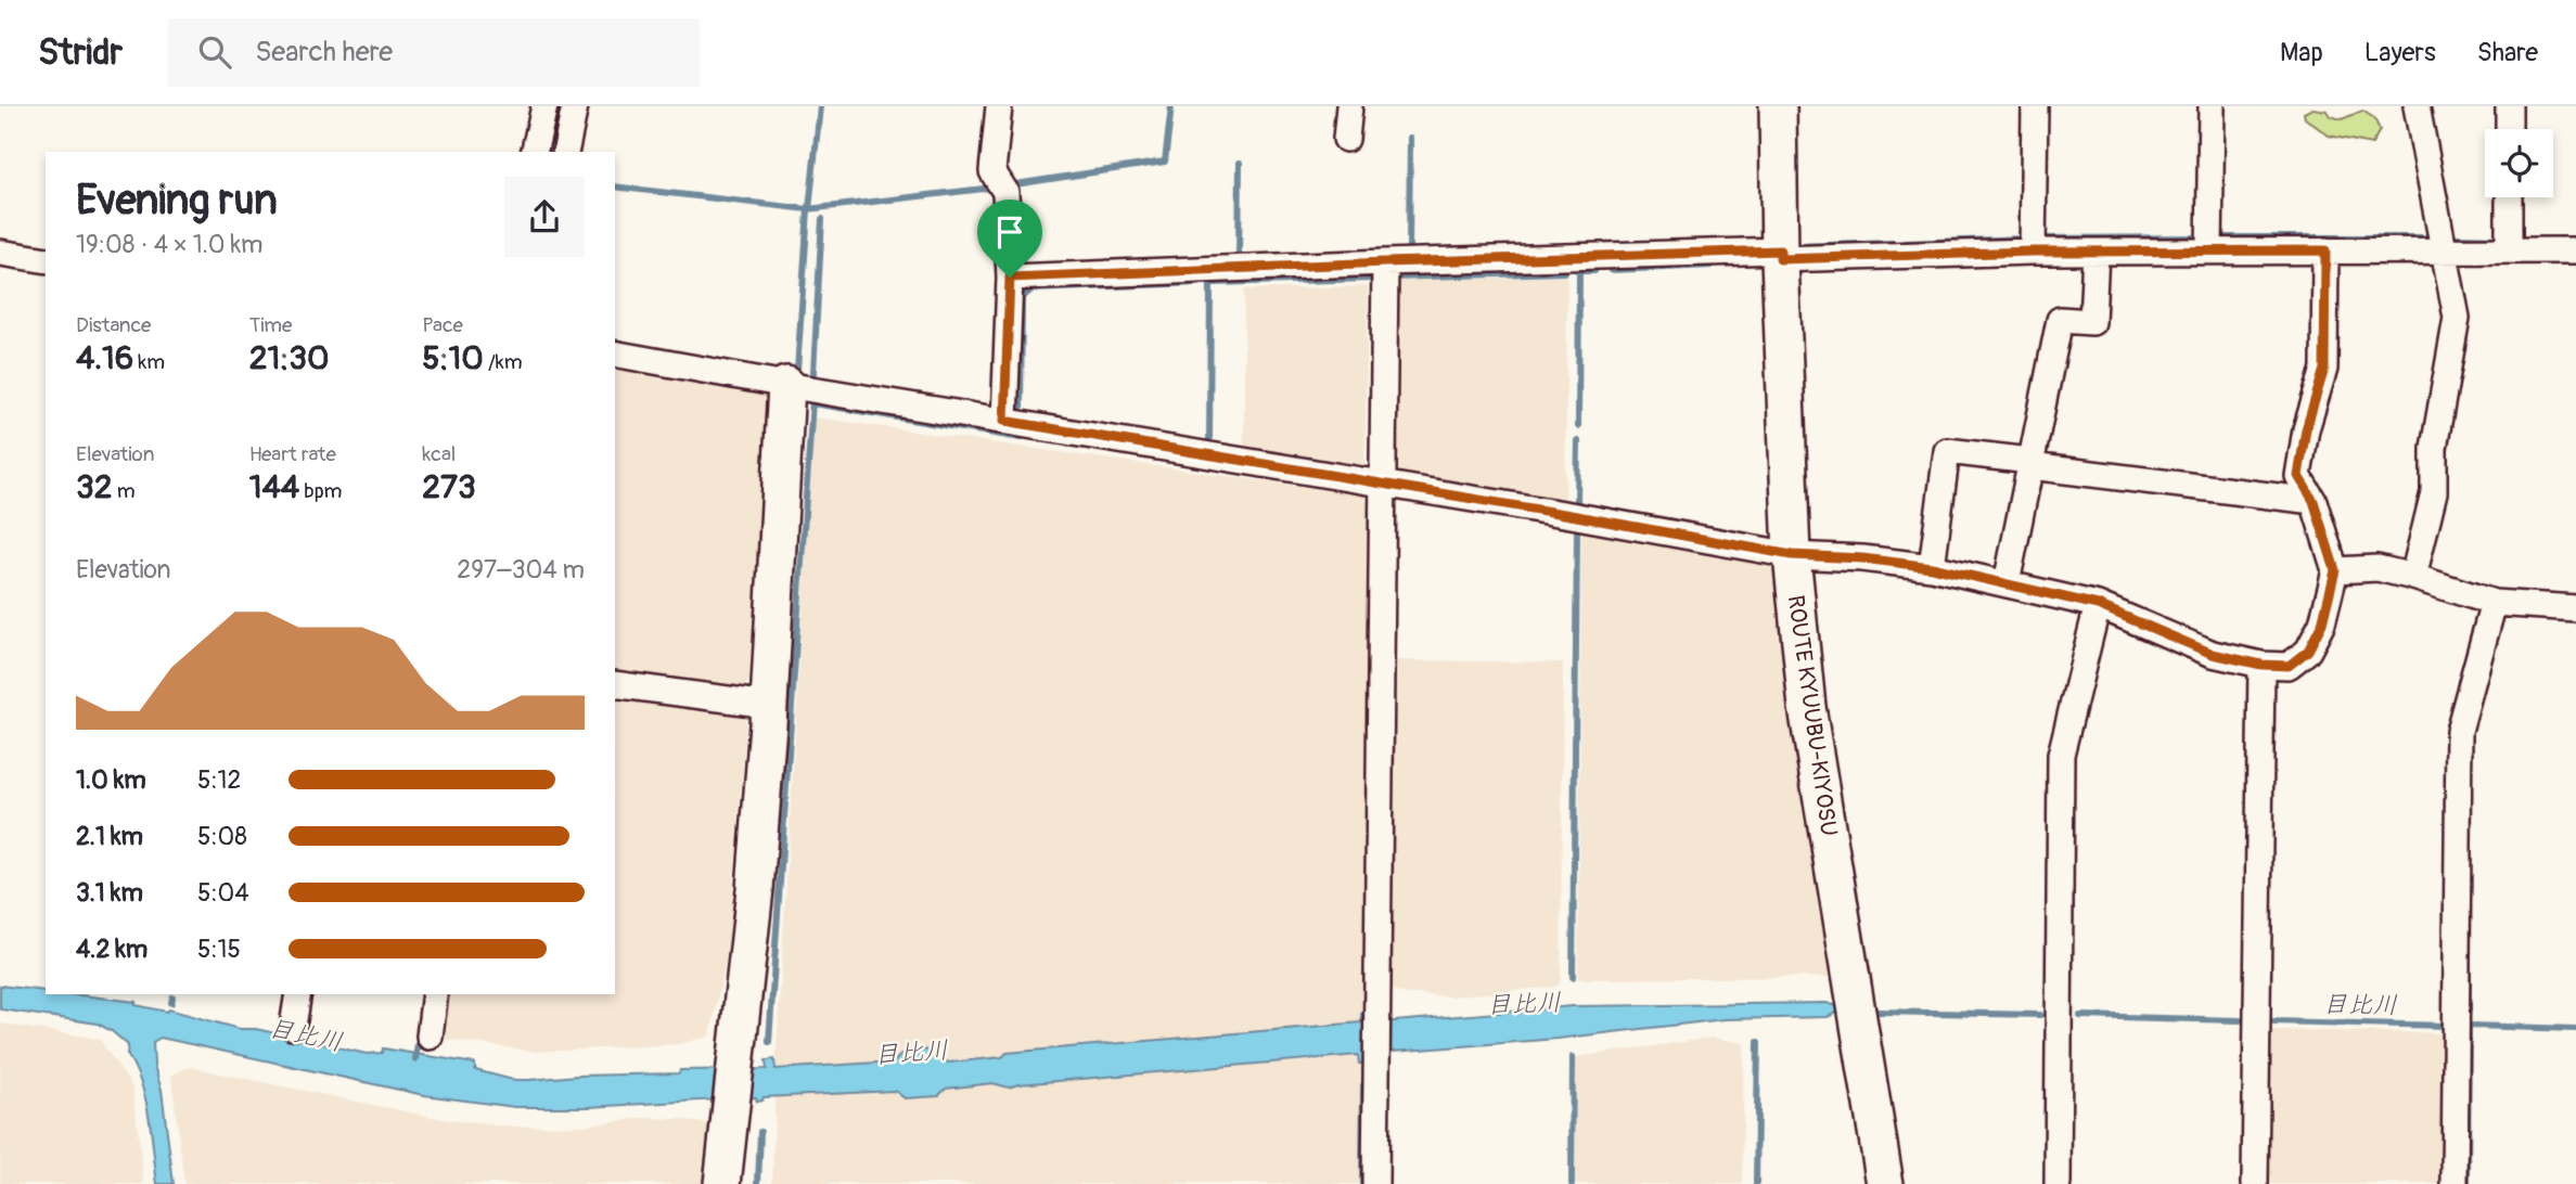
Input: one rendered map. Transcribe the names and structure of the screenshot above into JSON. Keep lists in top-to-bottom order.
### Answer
{
  "streets": {
    "main road": ["ROUTE KYUUBU-KIYOSU"]
  },
  "water": ["目比川"],
  "page": {
    "header": "Stridr",
    "search": "Search here",
    "nav": ["Map", "Layers", "Share"],
    "heading": ["Evening run", "19:08 · 4 × 1.0 km"],
    "stats": [
      ["Distance", "4.16 km"],
      ["Time", "21:30"],
      ["Pace", "5:10 /km"],
      ["Elevation", "32 m"],
      ["Heart rate", "144 bpm"],
      ["kcal", "273"]
    ],
    "chart": ["Elevation", "297–304 m"],
    "list": [
      {
        "name": "1.0 km",
        "note": "5:12"
      },
      {
        "name": "2.1 km",
        "note": "5:08"
      },
      {
        "name": "3.1 km",
        "note": "5:04"
      },
      {
        "name": "4.2 km",
        "note": "5:15"
      }
    ]
  }
}
